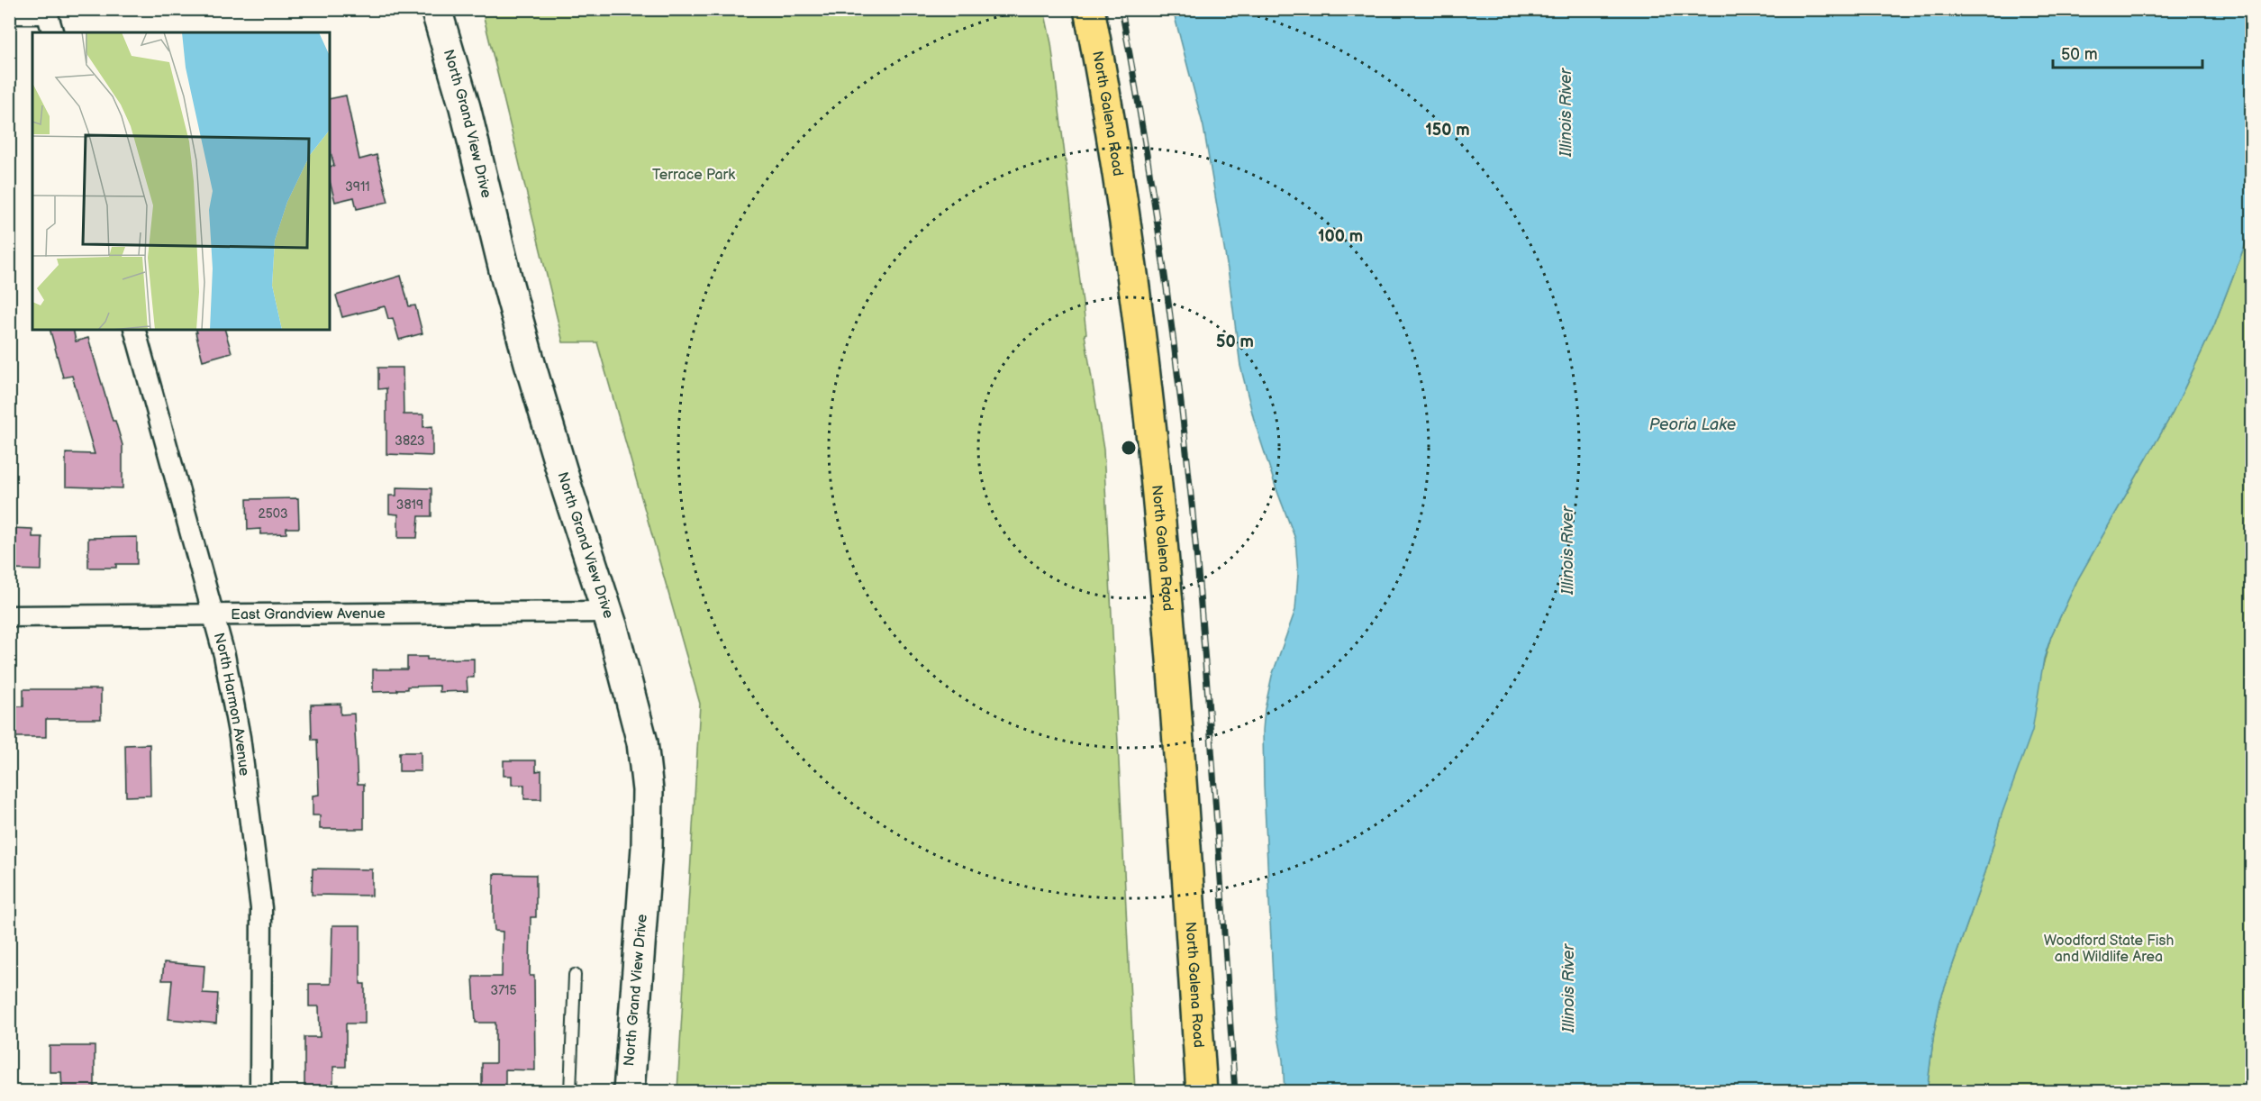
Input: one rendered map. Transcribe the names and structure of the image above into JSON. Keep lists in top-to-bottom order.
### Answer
{
  "streets": {
    "main road": ["North Galena Road"],
    "street": ["North Grand View Drive", "East Grandview Avenue", "North Harmon Avenue"]
  },
  "crossings": [
    ["North Grand View Drive", "East Grandview Avenue"],
    ["East Grandview Avenue", "North Harmon Avenue"]
  ],
  "water": ["Illinois River", "Peoria Lake"],
  "parks": ["Terrace Park", "Woodford State Fish and Wildlife Area"],
  "house_numbers": [
    "3911",
    "3823",
    "3819",
    "2503",
    "3715"
  ],
  "scale_bar": "50 m",
  "rings": ["150 m", "100 m", "50 m"]
}
